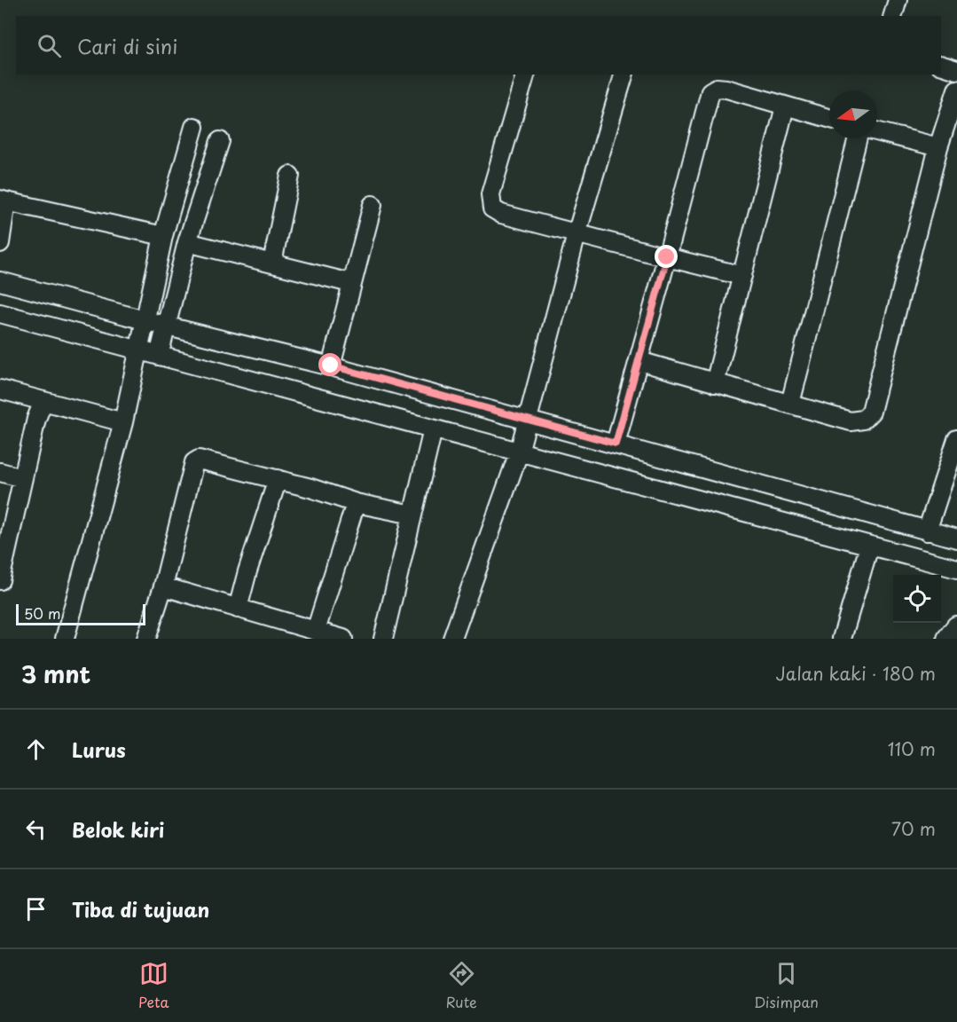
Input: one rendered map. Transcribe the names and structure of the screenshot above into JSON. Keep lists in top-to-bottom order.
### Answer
{
  "scale_bar": "50 m",
  "north": "left",
  "page": {
    "search": "Cari di sini",
    "scale": "50 m",
    "heading": ["3 mnt", "Jalan kaki · 180 m"],
    "list": [
      ["Lurus", "110 m"],
      ["Belok kiri", "70 m"],
      "Tiba di tujuan"
    ],
    "nav": ["Peta", "Rute", "Disimpan"]
  }
}
